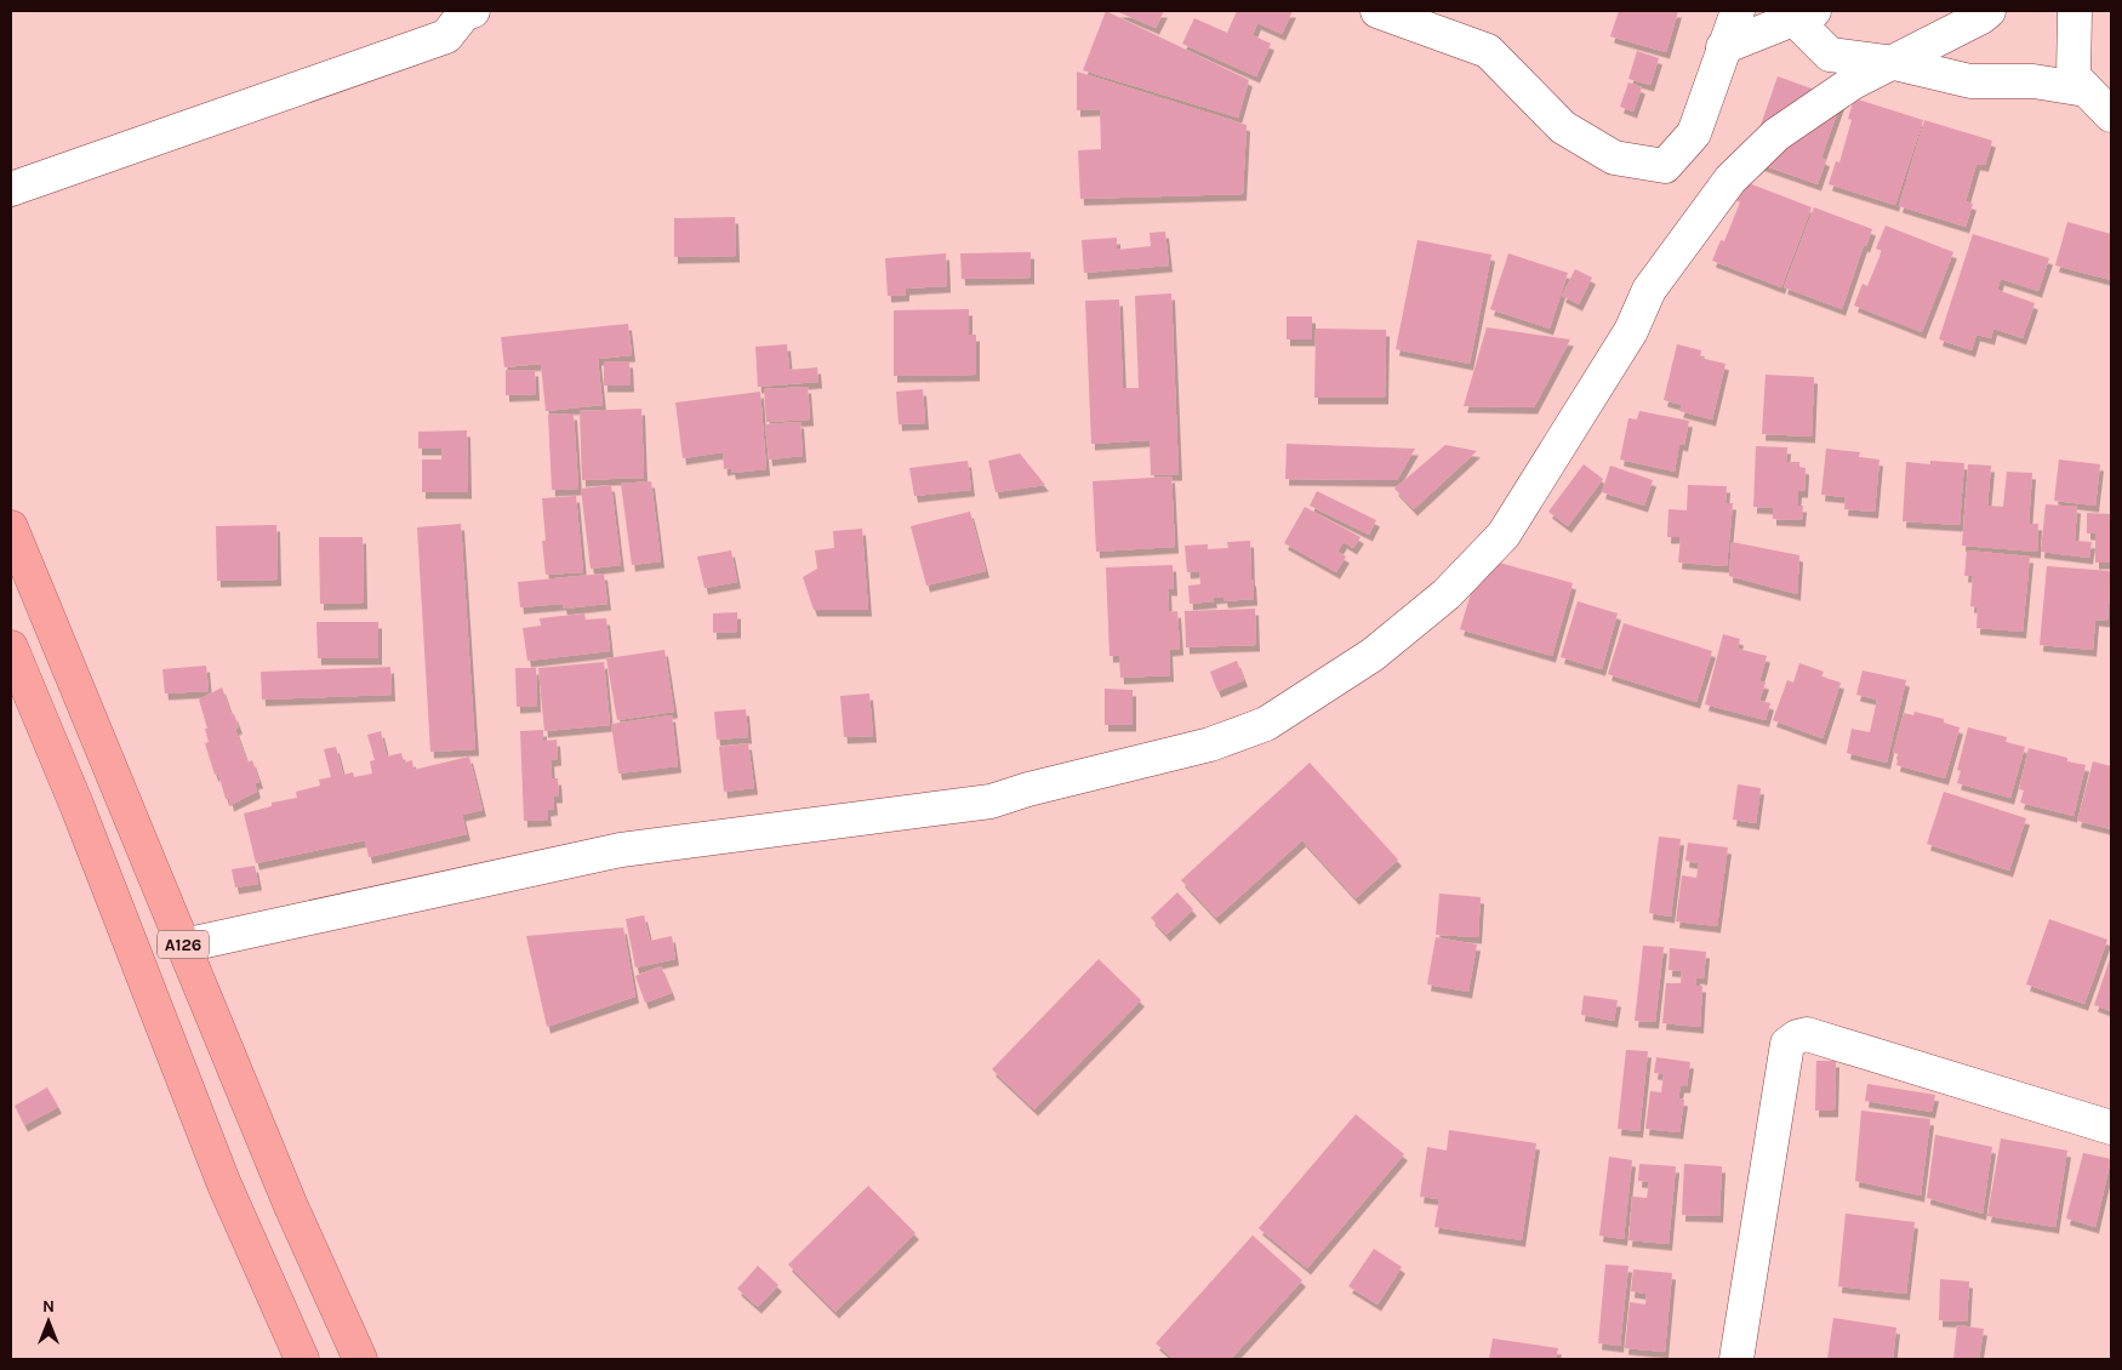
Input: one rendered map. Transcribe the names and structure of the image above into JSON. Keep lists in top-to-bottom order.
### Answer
{
  "streets": {
    "highway": ["A126"]
  },
  "north": "top"
}
